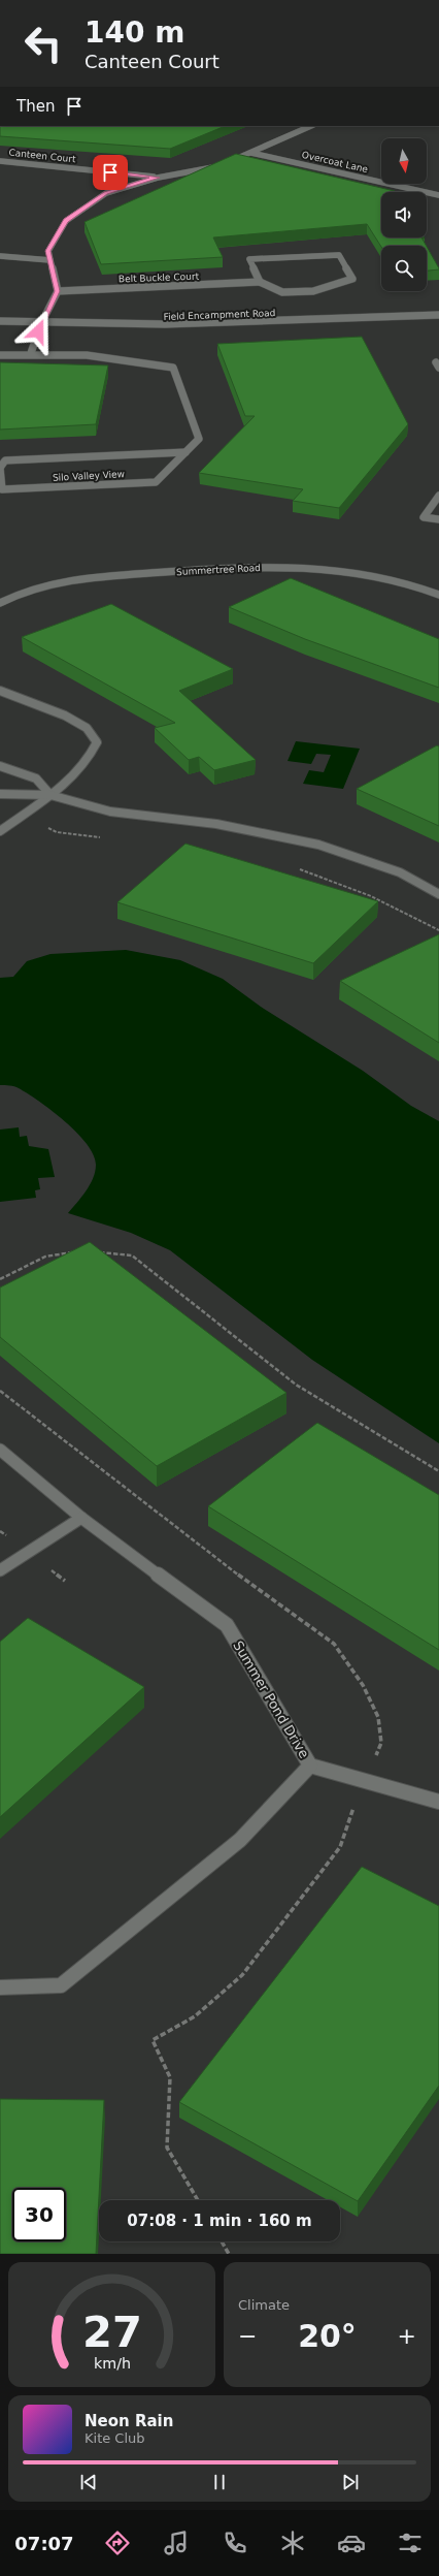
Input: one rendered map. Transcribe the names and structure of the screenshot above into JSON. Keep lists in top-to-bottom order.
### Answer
{
  "streets": {
    "street": [
      "Canteen Court",
      "Overcoat Lane",
      "Belt Buckle Court",
      "Field Encampment Road",
      "Silo Valley View",
      "Summertree Road",
      "Summer Pond Drive"
    ]
  },
  "north": "bottom",
  "page": {
    "turn": ["140 m", "Canteen Court"],
    "then": "Then",
    "limit": "30",
    "trip": "07:08 · 1 min · 160 m",
    "tile": "Climate",
    "heat": ["−", "20°", "+"],
    "song": ["Neon Rain", "Kite Club"],
    "tabs": "07:07",
    "gauge": ["27", "km/h"]
  }
}
